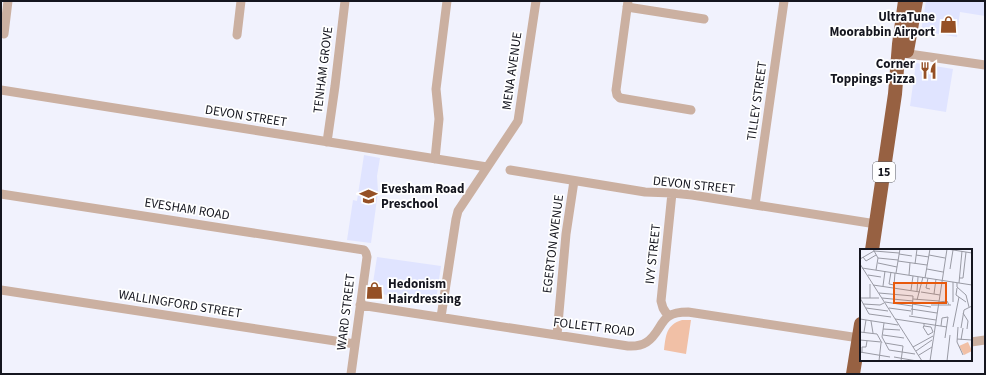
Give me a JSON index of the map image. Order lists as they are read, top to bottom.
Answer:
{
  "streets": {
    "highway": ["15"],
    "street": [
      "TENHAM GROVE",
      "MENA AVENUE",
      "TILLEY STREET",
      "DEVON STREET",
      "EVESHAM ROAD",
      "EGERTON AVENUE",
      "IVY STREET",
      "WALLINGFORD STREET",
      "WARD STREET",
      "FOLLETT ROAD"
    ]
  },
  "crossings": [
    ["TENHAM GROVE", "DEVON STREET"],
    ["MENA AVENUE", "DEVON STREET"],
    ["MENA AVENUE", "FOLLETT ROAD"],
    ["TILLEY STREET", "DEVON STREET"],
    ["DEVON STREET", "15"],
    ["DEVON STREET", "EGERTON AVENUE"],
    ["DEVON STREET", "IVY STREET"],
    ["EVESHAM ROAD", "WARD STREET"],
    ["EGERTON AVENUE", "FOLLETT ROAD"],
    ["IVY STREET", "FOLLETT ROAD"],
    ["WALLINGFORD STREET", "WARD STREET"],
    ["WARD STREET", "FOLLETT ROAD"]
  ],
  "places": {
    "shop": ["UltraTune Moorabbin Airport", "Hedonism Hairdressing"],
    "restaurant": ["Corner Toppings Pizza"],
    "school or university": ["Evesham Road Preschool"]
  }
}
